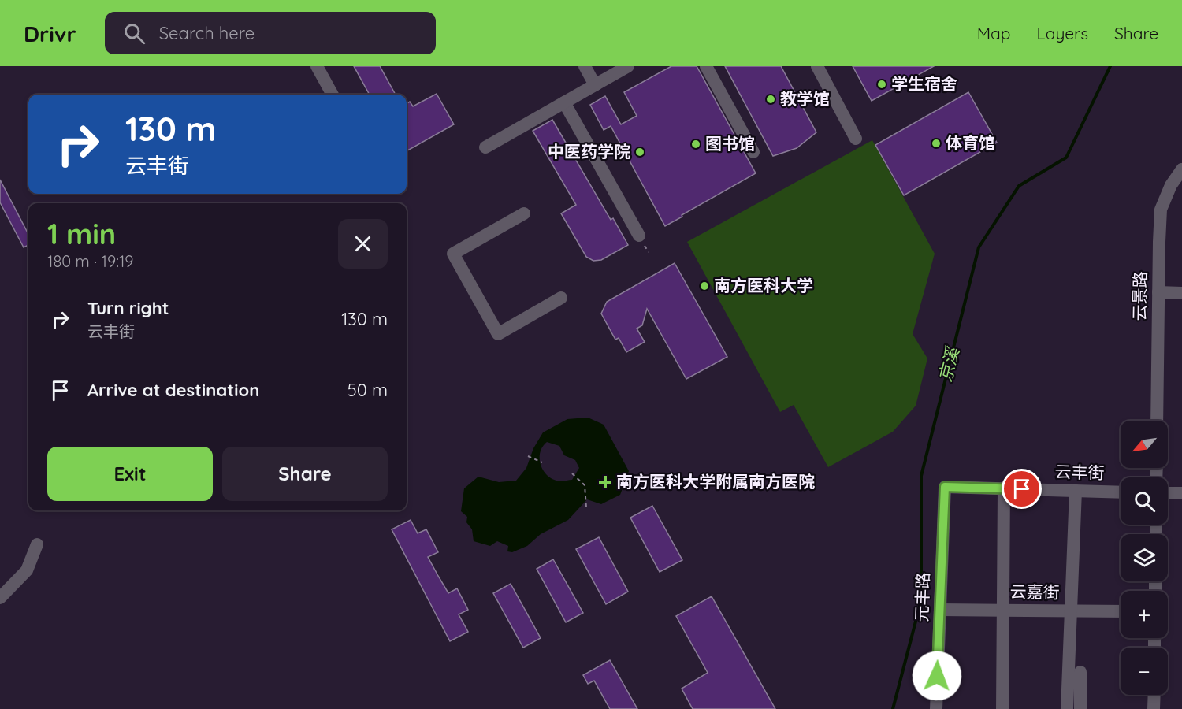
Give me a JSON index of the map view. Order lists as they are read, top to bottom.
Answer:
{
  "streets": {
    "street": [
      "云景路",
      "云丰街",
      "云嘉街",
      "元丰路"
    ]
  },
  "crossings": [
    ["云丰街", "元丰路"],
    ["云嘉街", "元丰路"]
  ],
  "water": ["京溪"],
  "places": {
    "other": [
      "学生宿舍",
      "教学馆",
      "体育馆",
      "图书馆",
      "中医药学院",
      "南方医科大学"
    ],
    "health": ["南方医科大学附属南方医院"]
  },
  "north": "bottom left",
  "page": {
    "header": "Drivr",
    "search": "Search here",
    "nav": ["Map", "Layers", "Share"],
    "turn": ["130 m", "云丰街"],
    "heading": ["1 min", "180 m · 19:19"],
    "list": [
      {
        "name": "Turn right",
        "note": "云丰街",
        "value": "130 m"
      },
      {
        "name": "Arrive at destination",
        "value": "50 m"
      }
    ],
    "map_buttons": ["+", "−"],
    "buttons": ["Exit", "Share"]
  }
}
